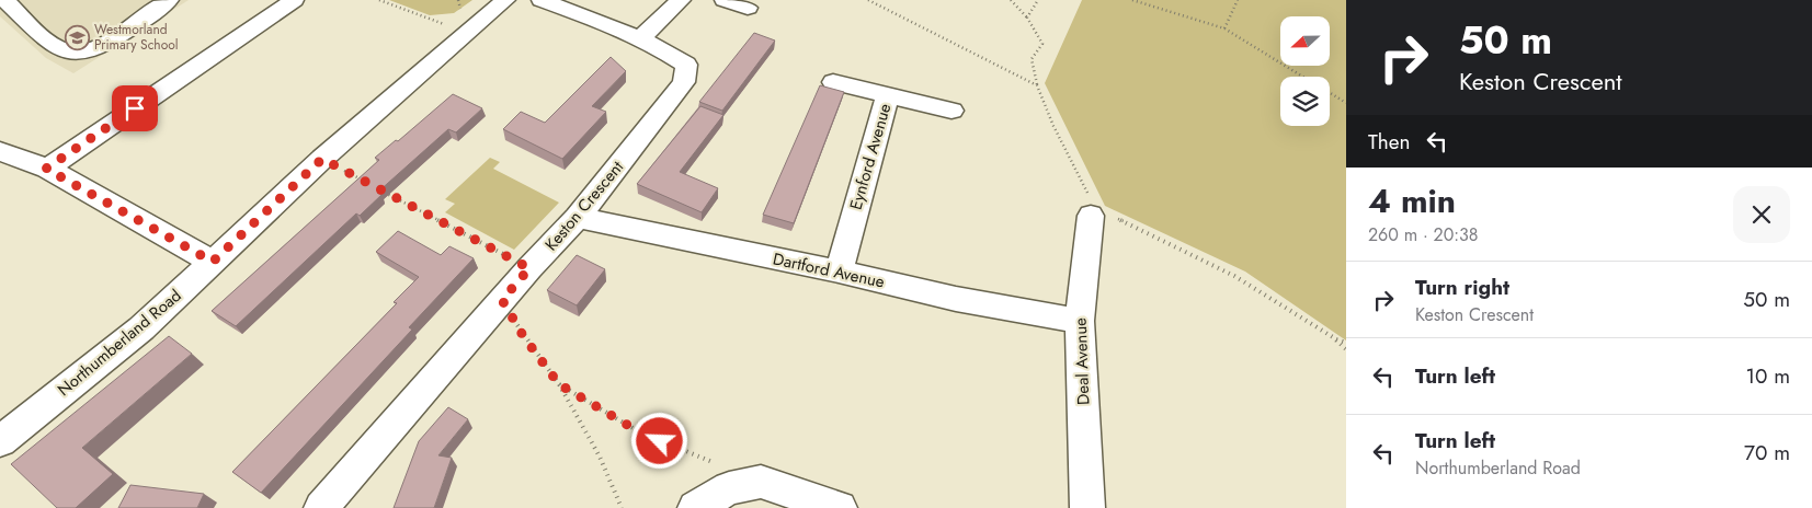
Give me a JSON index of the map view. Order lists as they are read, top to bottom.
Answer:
{
  "streets": {
    "street": [
      "Eynford Avenue",
      "Keston Crescent",
      "Dartford Avenue",
      "Northumberland Road",
      "Deal Avenue"
    ]
  },
  "crossings": [
    ["Eynford Avenue", "Dartford Avenue"],
    ["Keston Crescent", "Dartford Avenue"],
    ["Dartford Avenue", "Deal Avenue"]
  ],
  "places": {
    "school or university": ["Westmorland Primary School"]
  },
  "north": "left",
  "page": {
    "turn": ["50 m", "Keston Crescent"],
    "then": "Then",
    "heading": ["4 min", "260 m · 20:38"],
    "list": [
      {
        "name": "Turn right",
        "note": "Keston Crescent",
        "value": "50 m"
      },
      {
        "name": "Turn left",
        "value": "10 m"
      },
      {
        "name": "Turn left",
        "note": "Northumberland Road",
        "value": "70 m"
      }
    ]
  }
}
